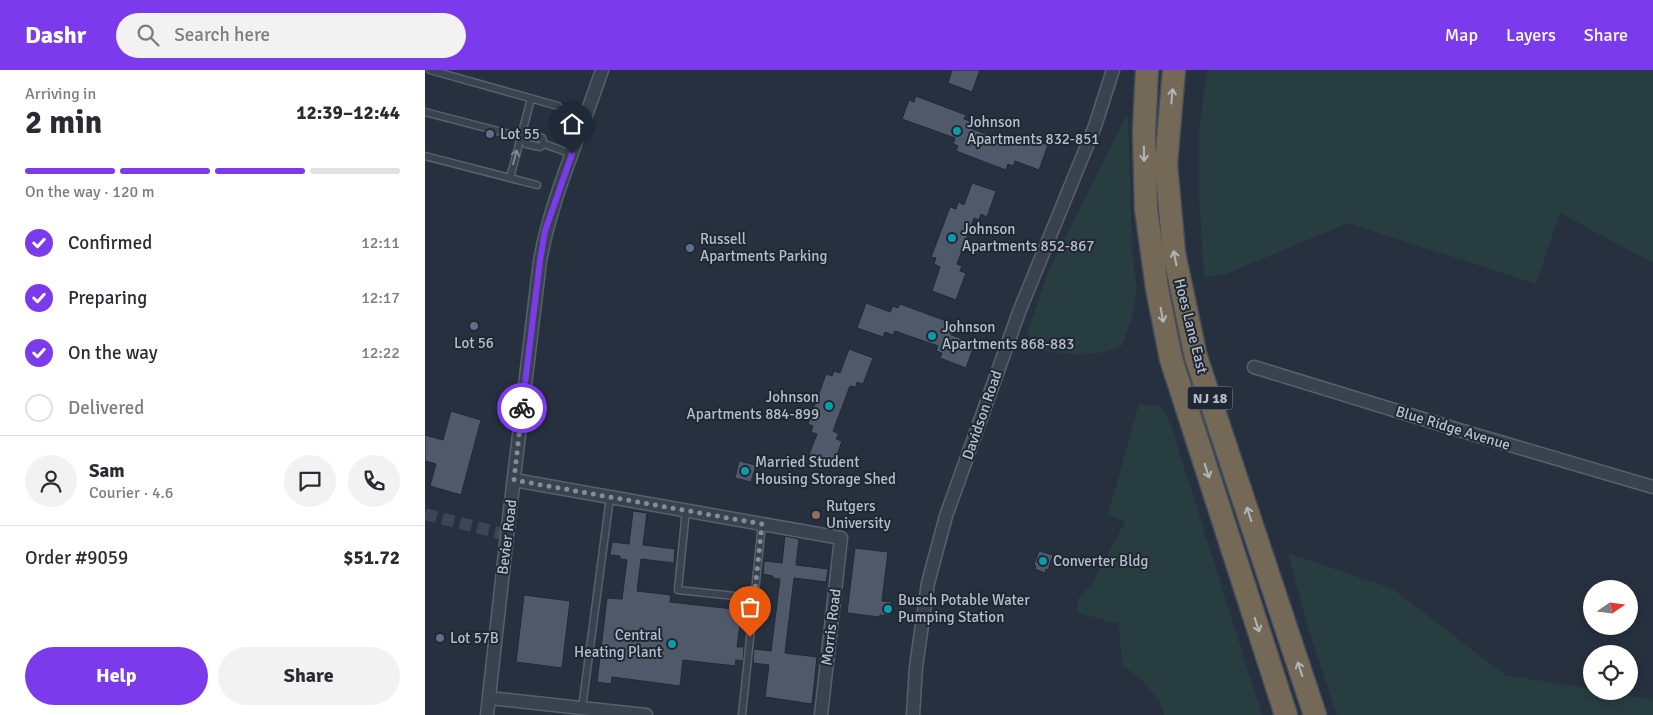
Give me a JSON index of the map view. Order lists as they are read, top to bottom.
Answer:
{
  "streets": {
    "highway": ["Hoes Lane East", "NJ 18"],
    "street": [
      "Davidson Road",
      "Blue Ridge Avenue",
      "Bevier Road",
      "Morris Road"
    ]
  },
  "places": [
    "Johnson Apartments 832-851",
    "Lot 55",
    "Johnson Apartments 852-867",
    "Russell Apartments Parking",
    "Lot 56",
    "Johnson Apartments 868-883",
    "Johnson Apartments 884-899",
    "Married Student Housing Storage Shed",
    "Rutgers University",
    "Converter Bldg",
    "Busch Potable Water Pumping Station",
    "Lot 57B",
    "Central Heating Plant"
  ],
  "north": "right",
  "page": {
    "header": "Dashr",
    "search": "Search here",
    "nav": ["Map", "Layers", "Share"],
    "heading": ["2 min", "Arriving in", "12:39–12:44"],
    "panel": [
      "Sam",
      "Courier · 4.6",
      "Order #9059",
      "$51.72"
    ],
    "bar": "On the way · 120 m",
    "list": [
      ["Confirmed", "12:11"],
      ["Preparing", "12:17"],
      ["On the way", "12:22"],
      "Delivered"
    ],
    "buttons": ["Help", "Share"]
  }
}
